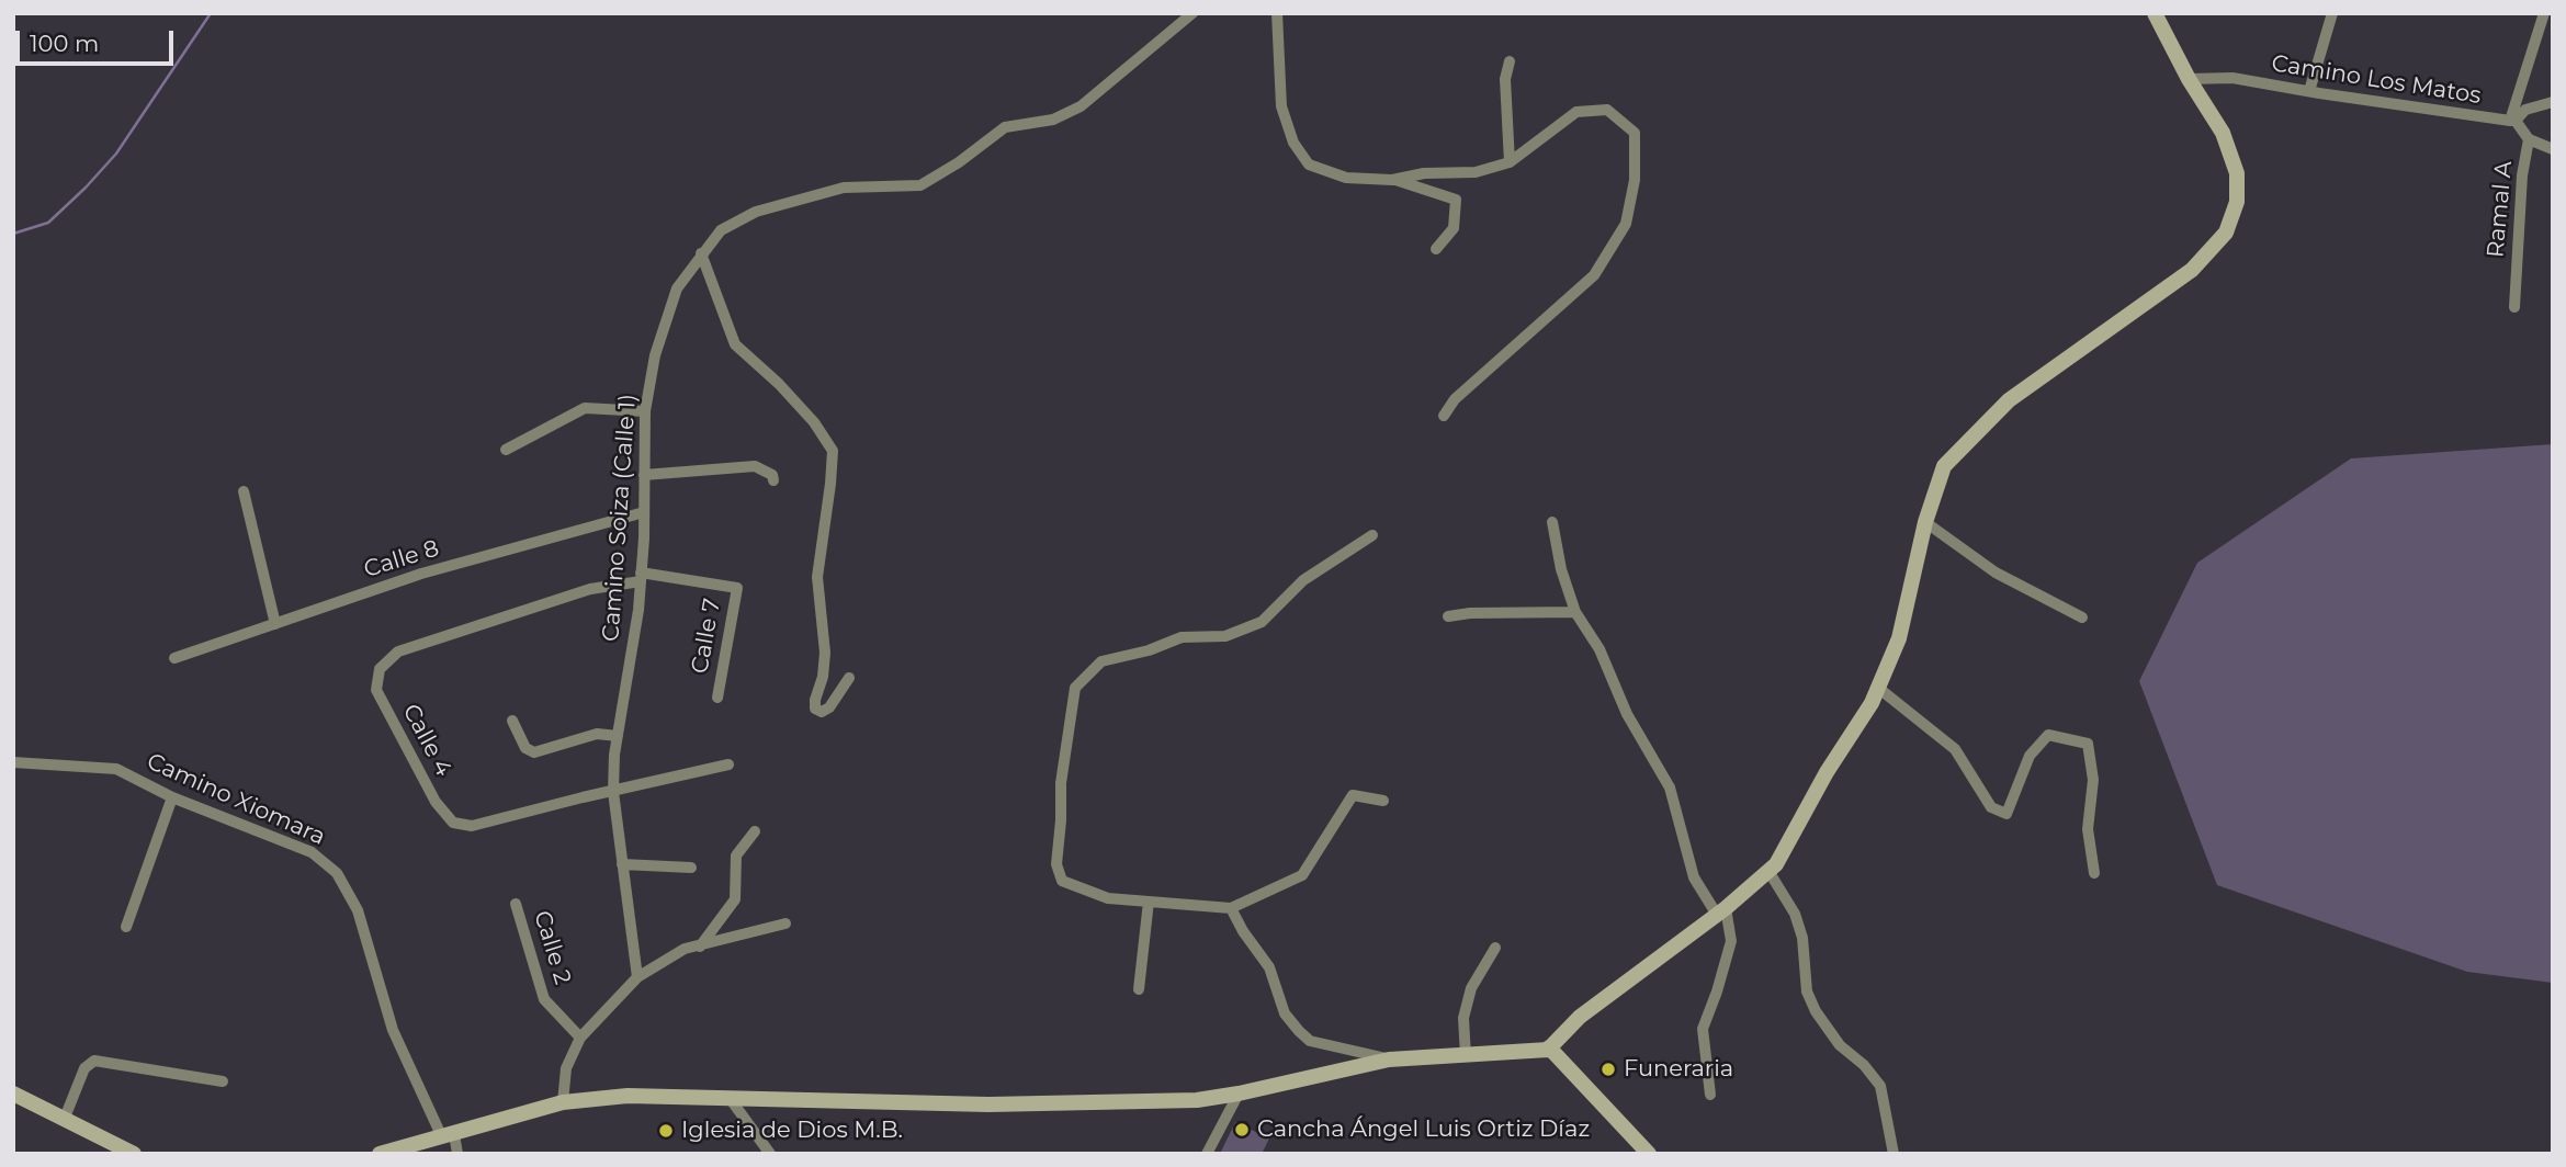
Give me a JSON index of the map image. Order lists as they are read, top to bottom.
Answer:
{
  "streets": {
    "street": [
      "Camino Los Matos",
      "Ramal A",
      "Camino Soiza (Calle 1)",
      "Calle 8",
      "Calle 7",
      "Calle 4",
      "Camino Xiomara",
      "Calle 2"
    ]
  },
  "crossings": [
    ["Camino Los Matos", "Ramal A"],
    ["Camino Soiza (Calle 1)", "Calle 8"],
    ["Camino Soiza (Calle 1)", "Calle 7"],
    ["Camino Soiza (Calle 1)", "Calle 4"],
    ["Calle 7", "Calle 4"]
  ],
  "places": ["Funeraria", "Cancha Ángel Luis Ortiz Díaz", "Iglesia de Dios M.B."],
  "scale_bar": "100 m"
}
